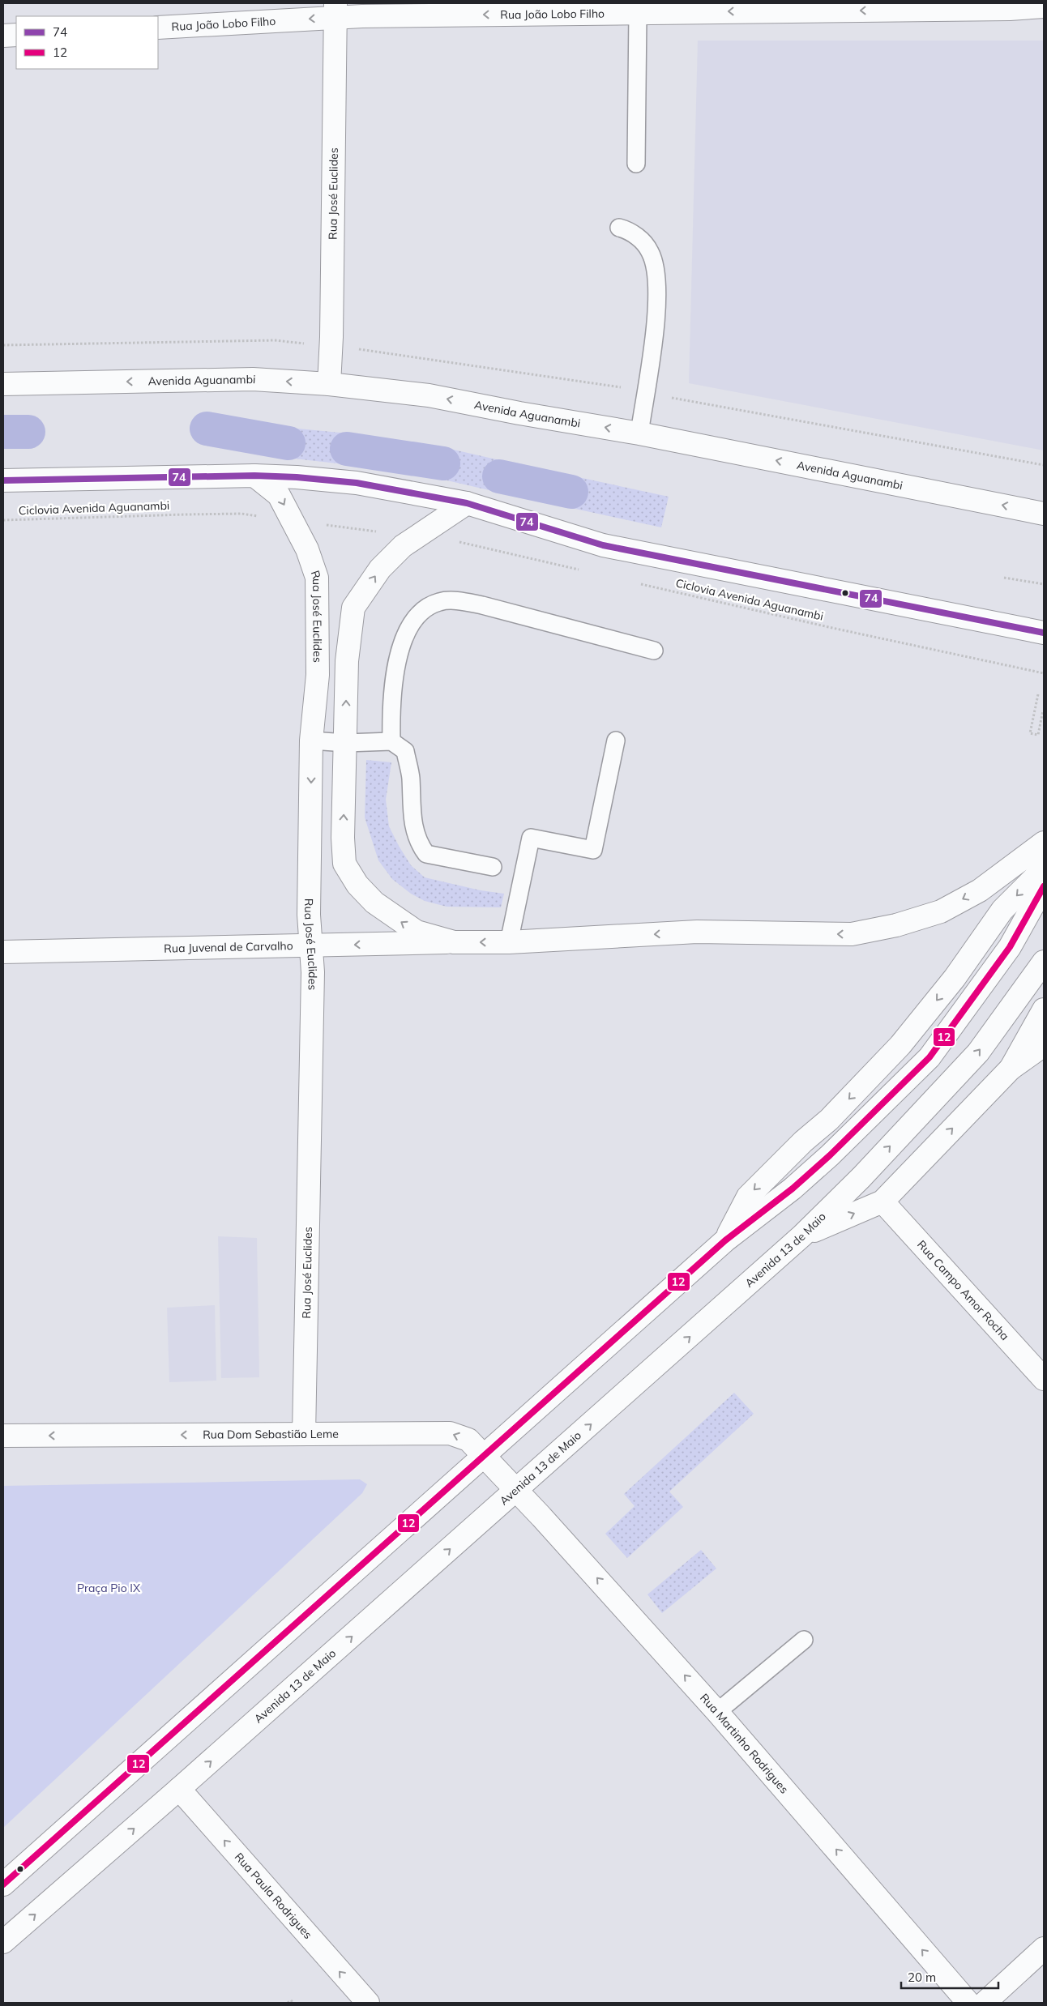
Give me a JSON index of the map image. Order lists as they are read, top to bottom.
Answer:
{
  "streets": {
    "main road": [
      "Rua João Lobo Filho",
      "Rua José Euclides",
      "Avenida Aguanambi",
      "Rua Juvenal de Carvalho",
      "Avenida 13 de Maio",
      "Rua Campo Amor Rocha",
      "Rua Dom Sebastião Leme",
      "Rua Martinho Rodrigues",
      "Rua Paula Rodrigues"
    ],
    "path": ["Ciclovia Avenida Aguanambi"]
  },
  "crossings": [
    ["Rua João Lobo Filho", "Rua José Euclides"],
    ["Rua José Euclides", "Avenida Aguanambi"],
    ["Rua José Euclides", "Rua Juvenal de Carvalho"],
    ["Rua José Euclides", "Rua Dom Sebastião Leme"],
    ["Avenida 13 de Maio", "Rua Dom Sebastião Leme"],
    ["Avenida 13 de Maio", "Rua Martinho Rodrigues"],
    ["Avenida 13 de Maio", "Rua Paula Rodrigues"],
    ["Rua Dom Sebastião Leme", "Rua Martinho Rodrigues"]
  ],
  "one_way": [
    "Rua João Lobo Filho",
    "Rua José Euclides",
    "Rua Dom Sebastião Leme",
    "Rua Martinho Rodrigues",
    "Rua Paula Rodrigues"
  ],
  "parks": ["Praça Pio IX"],
  "lines": ["transit line 74", "transit line 12"],
  "legend": ["74", "12"],
  "scale_bar": "20 m"
}
